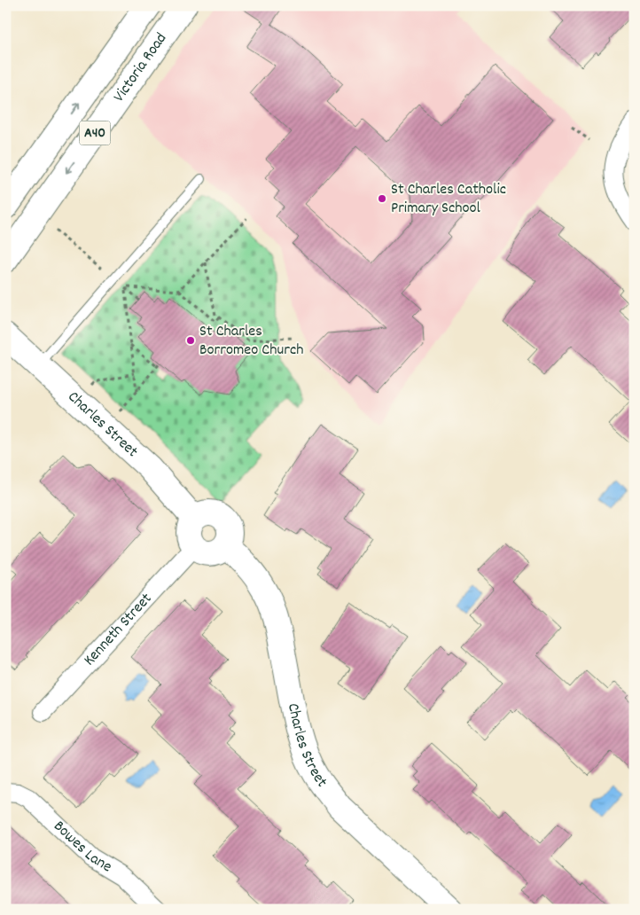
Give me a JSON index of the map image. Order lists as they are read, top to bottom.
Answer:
{
  "streets": {
    "main road": ["Victoria Road", "A40", "Charles Street"],
    "street": ["Kenneth Street", "Bowes Lane"]
  },
  "crossings": [
    ["Charles Street", "Kenneth Street"]
  ],
  "places": ["St Charles Catholic Primary School", "St Charles Borromeo Church"]
}
